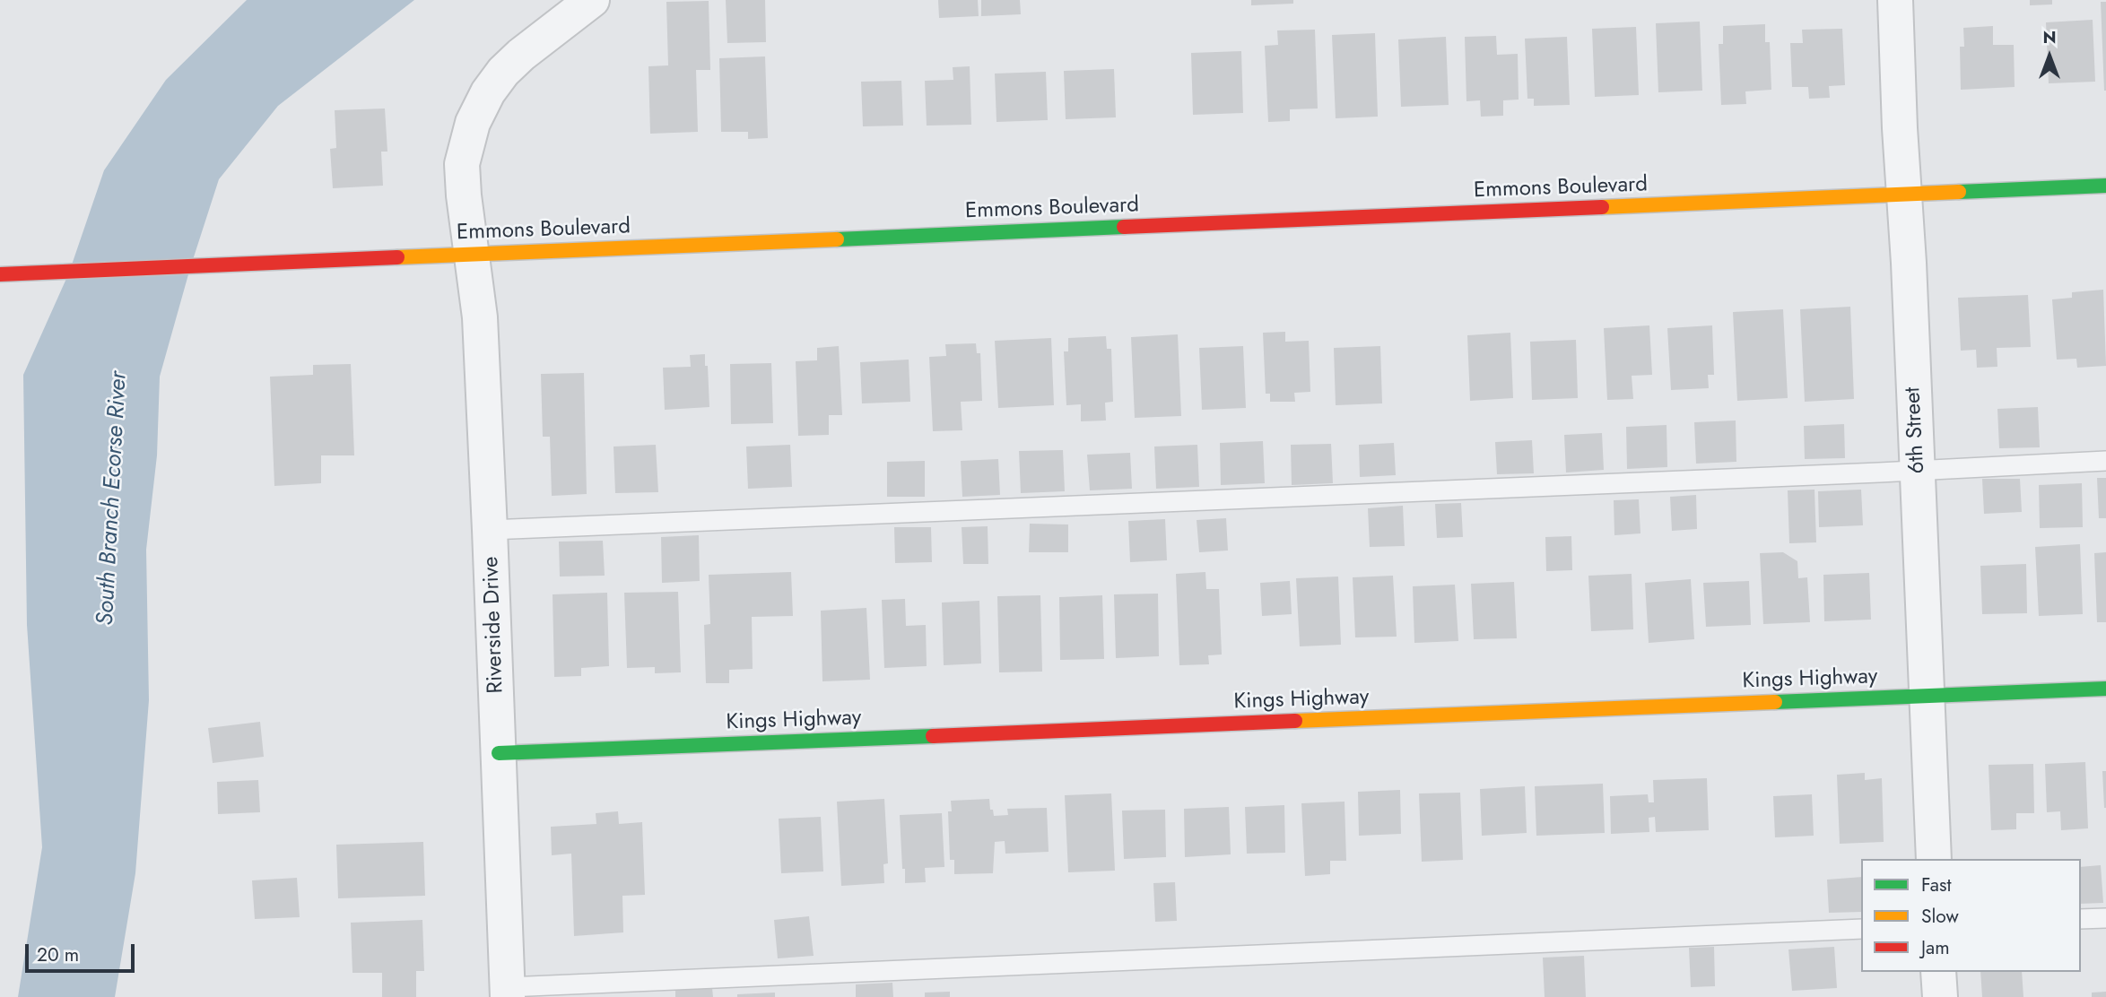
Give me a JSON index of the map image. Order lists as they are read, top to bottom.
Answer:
{
  "streets": {
    "street": [
      "Emmons Boulevard",
      "6th Street",
      "Riverside Drive",
      "Kings Highway"
    ]
  },
  "crossings": [
    ["Emmons Boulevard", "6th Street"],
    ["Emmons Boulevard", "Riverside Drive"],
    ["6th Street", "Kings Highway"],
    ["Riverside Drive", "Kings Highway"]
  ],
  "water": ["South Branch Ecorse River"],
  "legend": ["Fast", "Slow", "Jam"],
  "scale_bar": "20 m",
  "north": "top"
}
